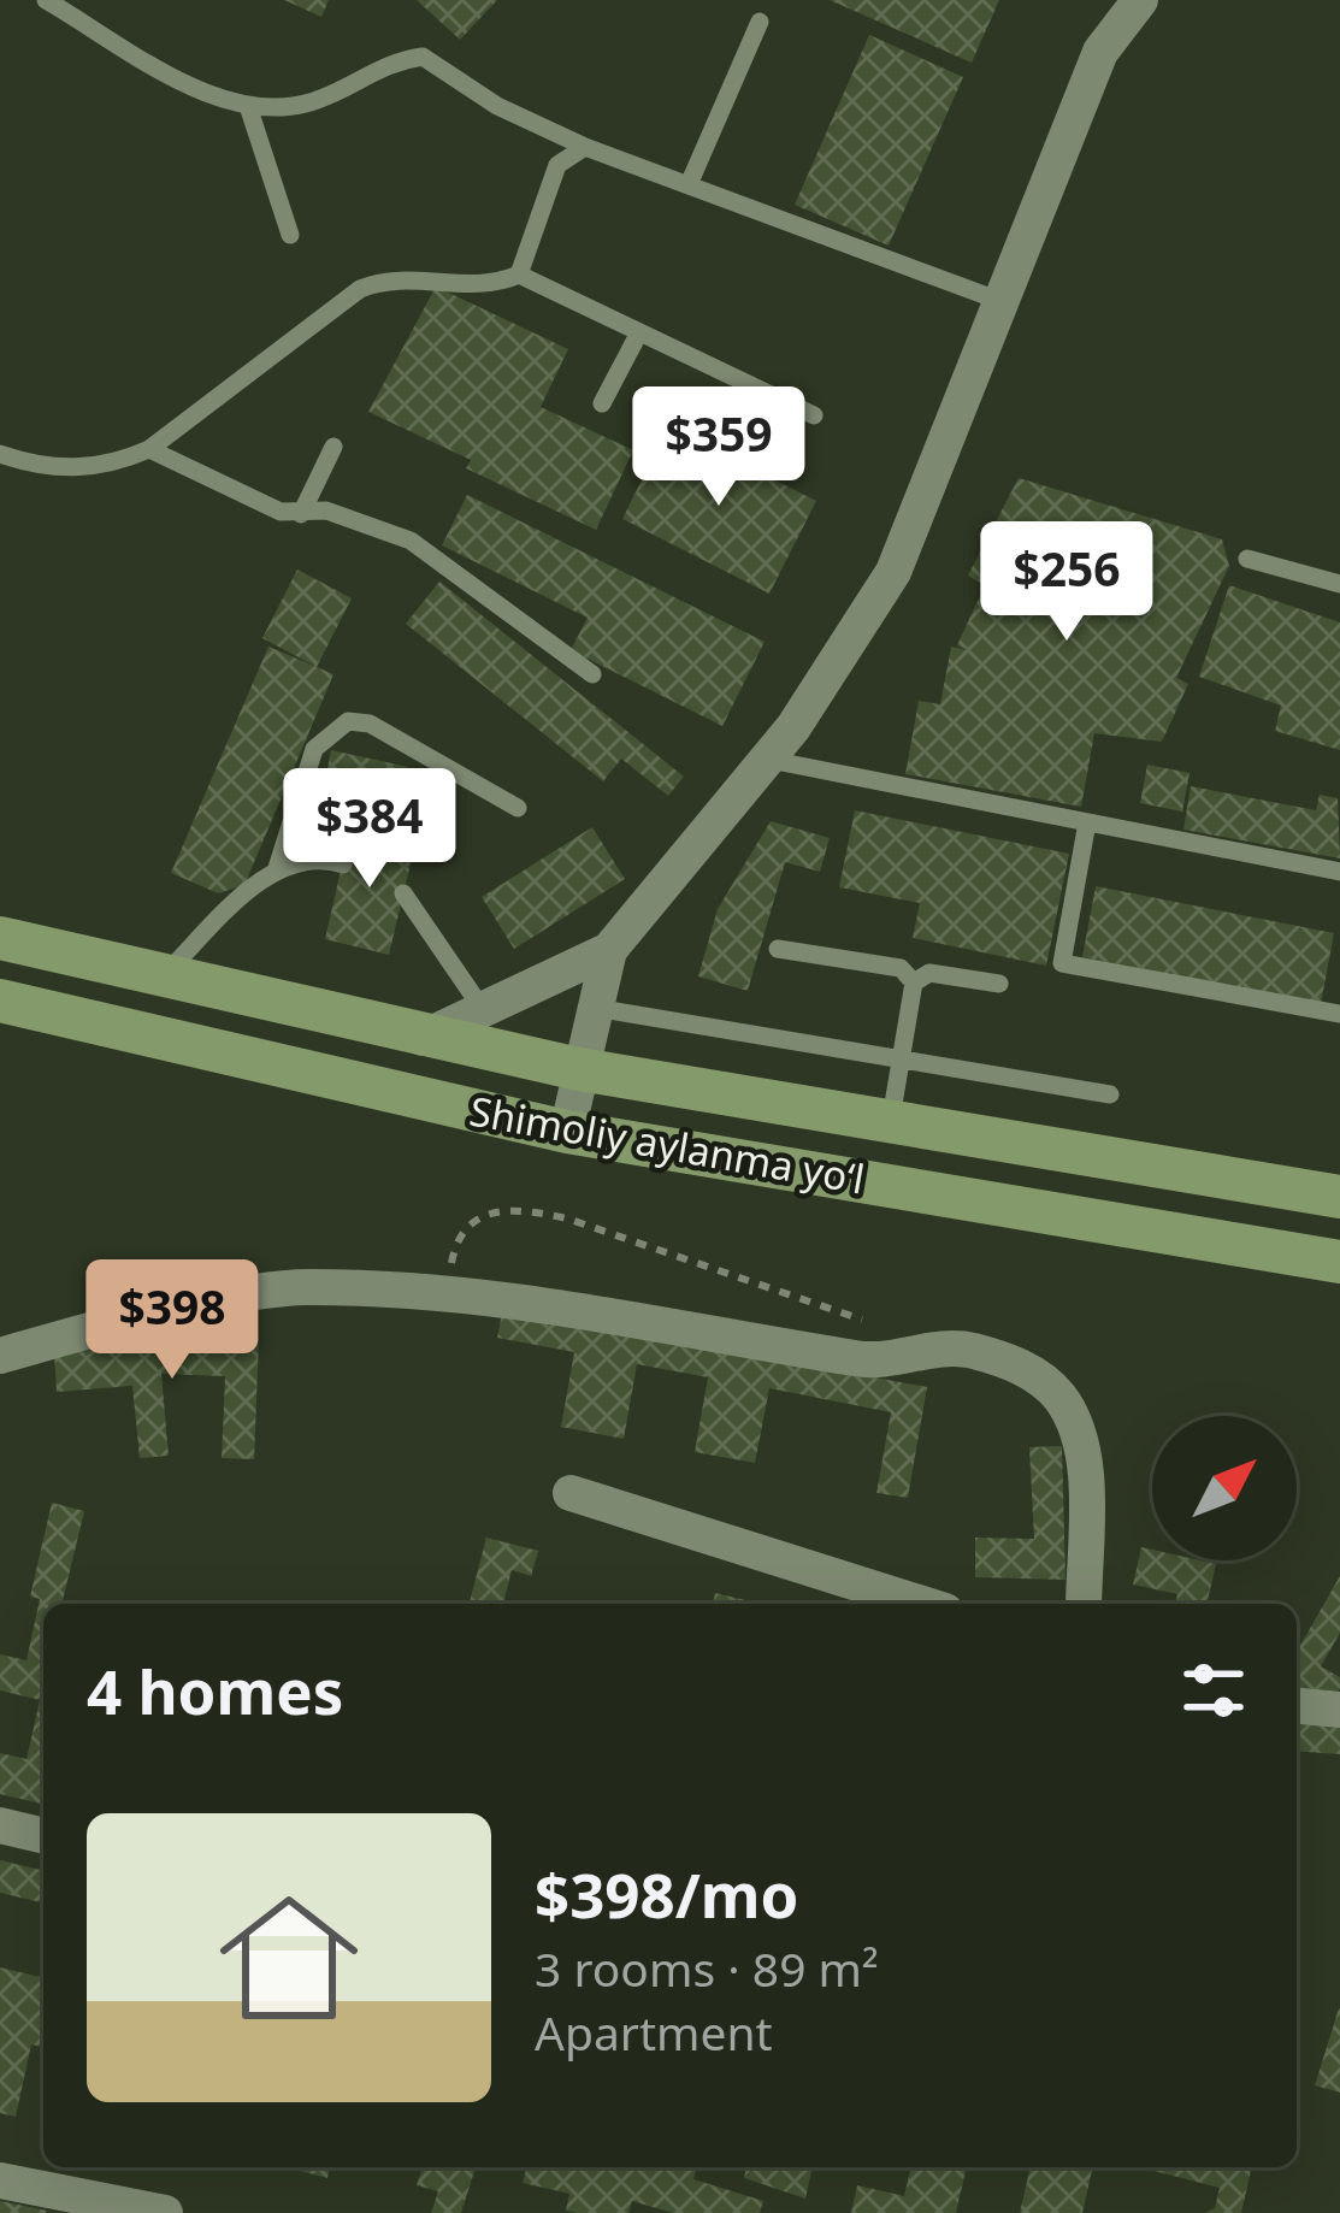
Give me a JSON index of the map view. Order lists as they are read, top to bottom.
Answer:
{
  "streets": {
    "main road": ["Shimoliy aylanma yoʻl"]
  },
  "north": "top right",
  "page": {
    "price": [
      "$359",
      "$256",
      "$384",
      "$398"
    ],
    "heading": "4 homes",
    "list": [
      {
        "name": "$398/mo",
        "note": "3 rooms · 89 m² · Apartment"
      }
    ]
  }
}
